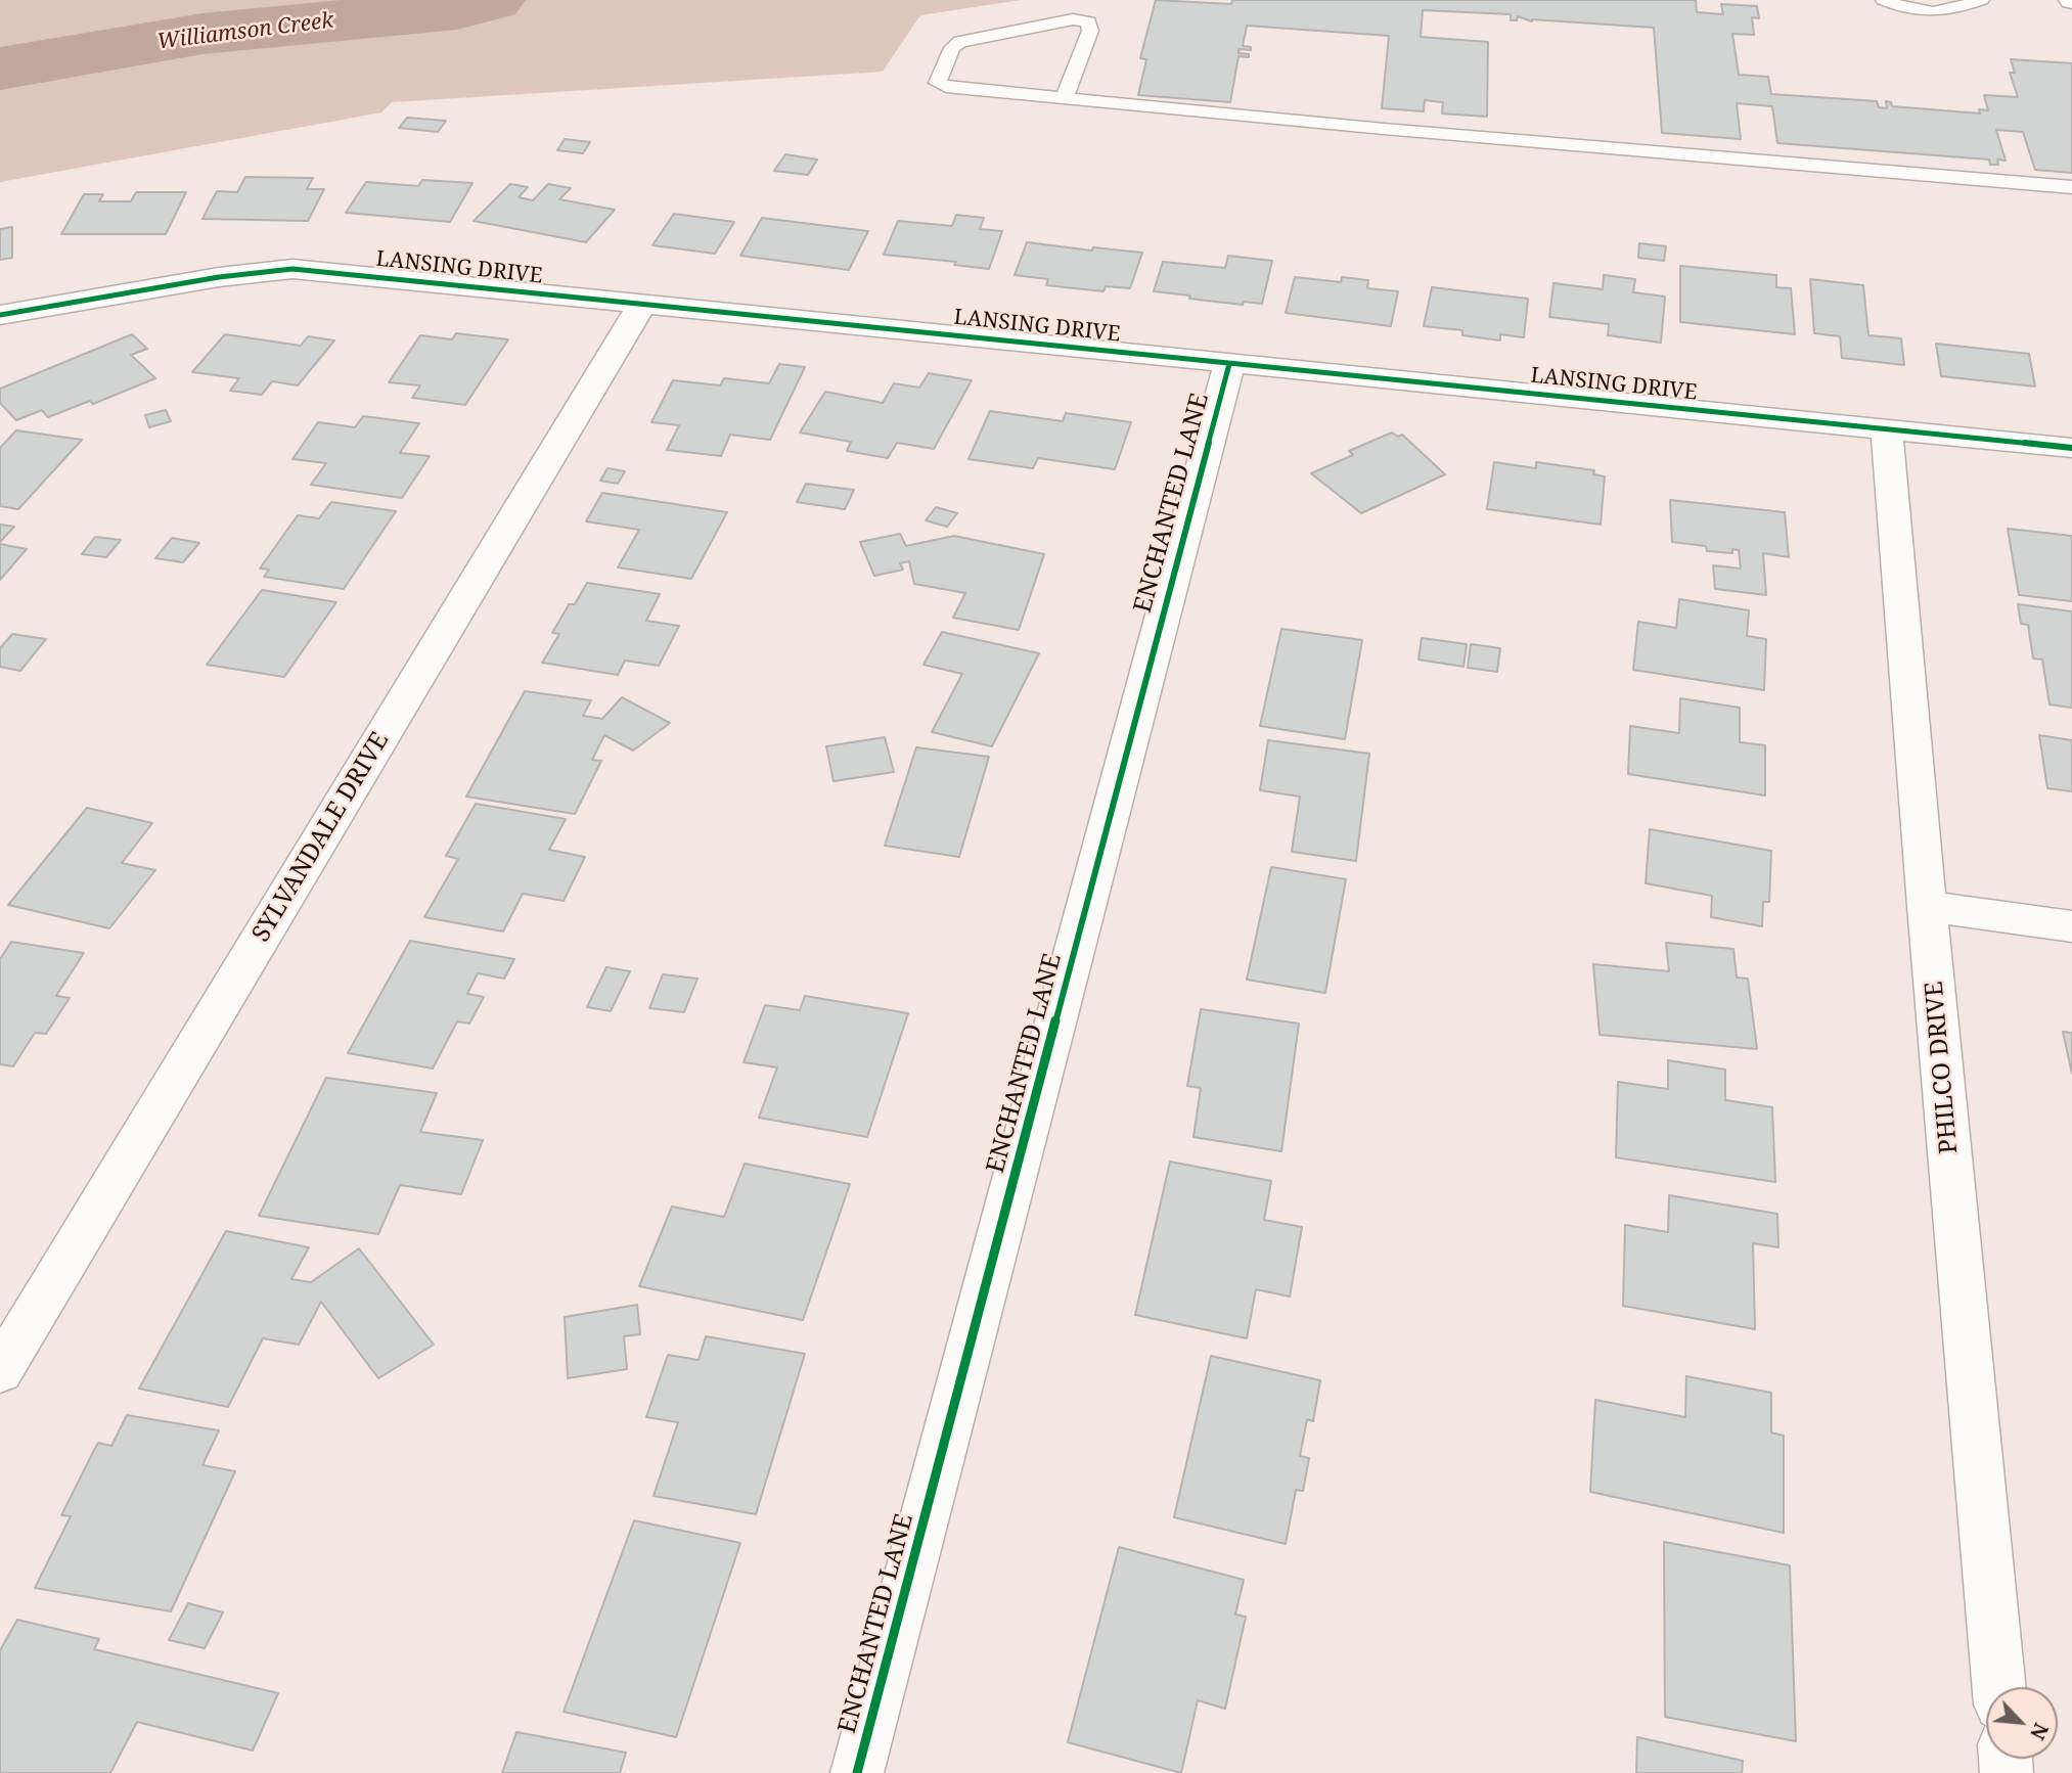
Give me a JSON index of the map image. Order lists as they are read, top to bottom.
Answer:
{
  "streets": {
    "street": [
      "LANSING DRIVE",
      "ENCHANTED LANE",
      "SYLVANDALE DRIVE",
      "PHILCO DRIVE"
    ]
  },
  "crossings": [
    ["LANSING DRIVE", "ENCHANTED LANE"],
    ["LANSING DRIVE", "SYLVANDALE DRIVE"],
    ["LANSING DRIVE", "PHILCO DRIVE"]
  ],
  "water": ["Williamson Creek"],
  "north": "bottom right"
}
